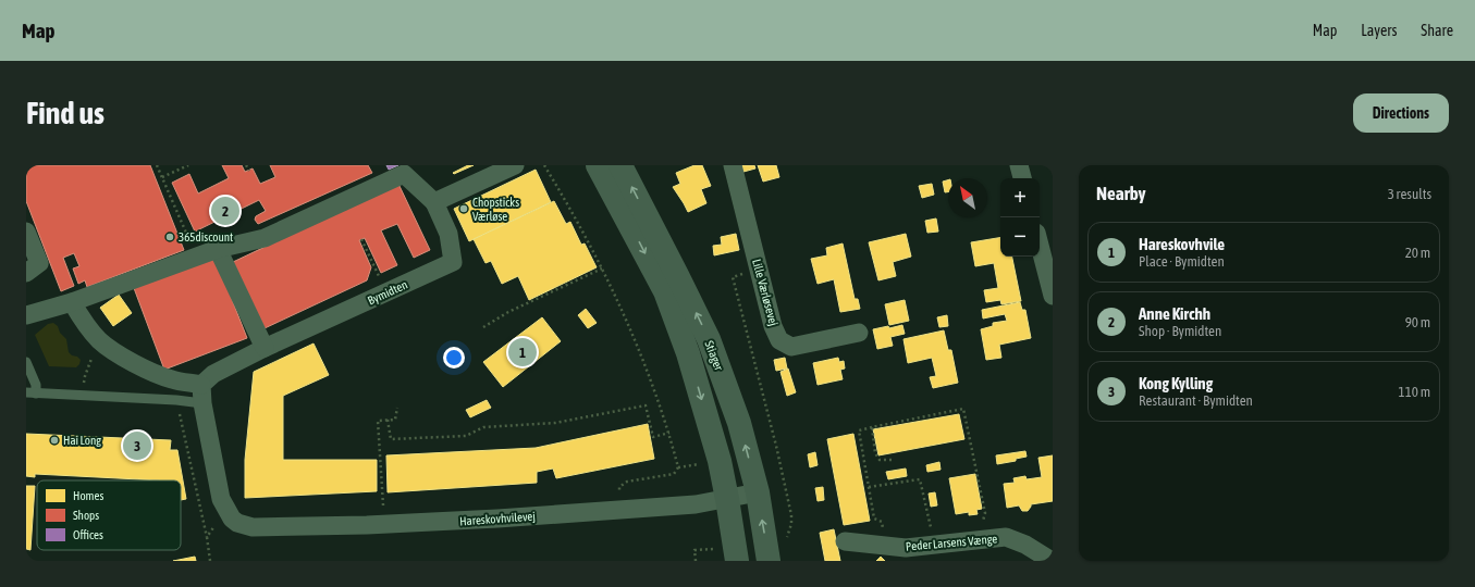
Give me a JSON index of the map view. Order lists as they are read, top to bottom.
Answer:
{
  "streets": {
    "street": [
      "Bymidten",
      "Lille Værløsevej",
      "Stiager",
      "Hareskovhvilevej",
      "Peder Larsens Vænge"
    ]
  },
  "crossings": [
    ["Stiager", "Hareskovhvilevej"]
  ],
  "places": ["Chopsticks Værløse", "365discount", "Hai Long"],
  "legend": ["Homes", "Shops", "Offices"],
  "north": "top left",
  "page": {
    "header": "Map",
    "nav": ["Map", "Layers", "Share"],
    "buttons": "Directions",
    "title": "Find us",
    "heading": ["Nearby", "3 results"],
    "map_buttons": ["+", "−"],
    "pins": ["2", "1", "3"],
    "list": [
      {
        "mark": "1",
        "name": "Hareskovhvile",
        "note": "Place · Bymidten",
        "value": "20 m"
      },
      {
        "mark": "2",
        "name": "Anne Kirchh",
        "note": "Shop · Bymidten",
        "value": "90 m"
      },
      {
        "mark": "3",
        "name": "Kong Kylling",
        "note": "Restaurant · Bymidten",
        "value": "110 m"
      }
    ]
  }
}
